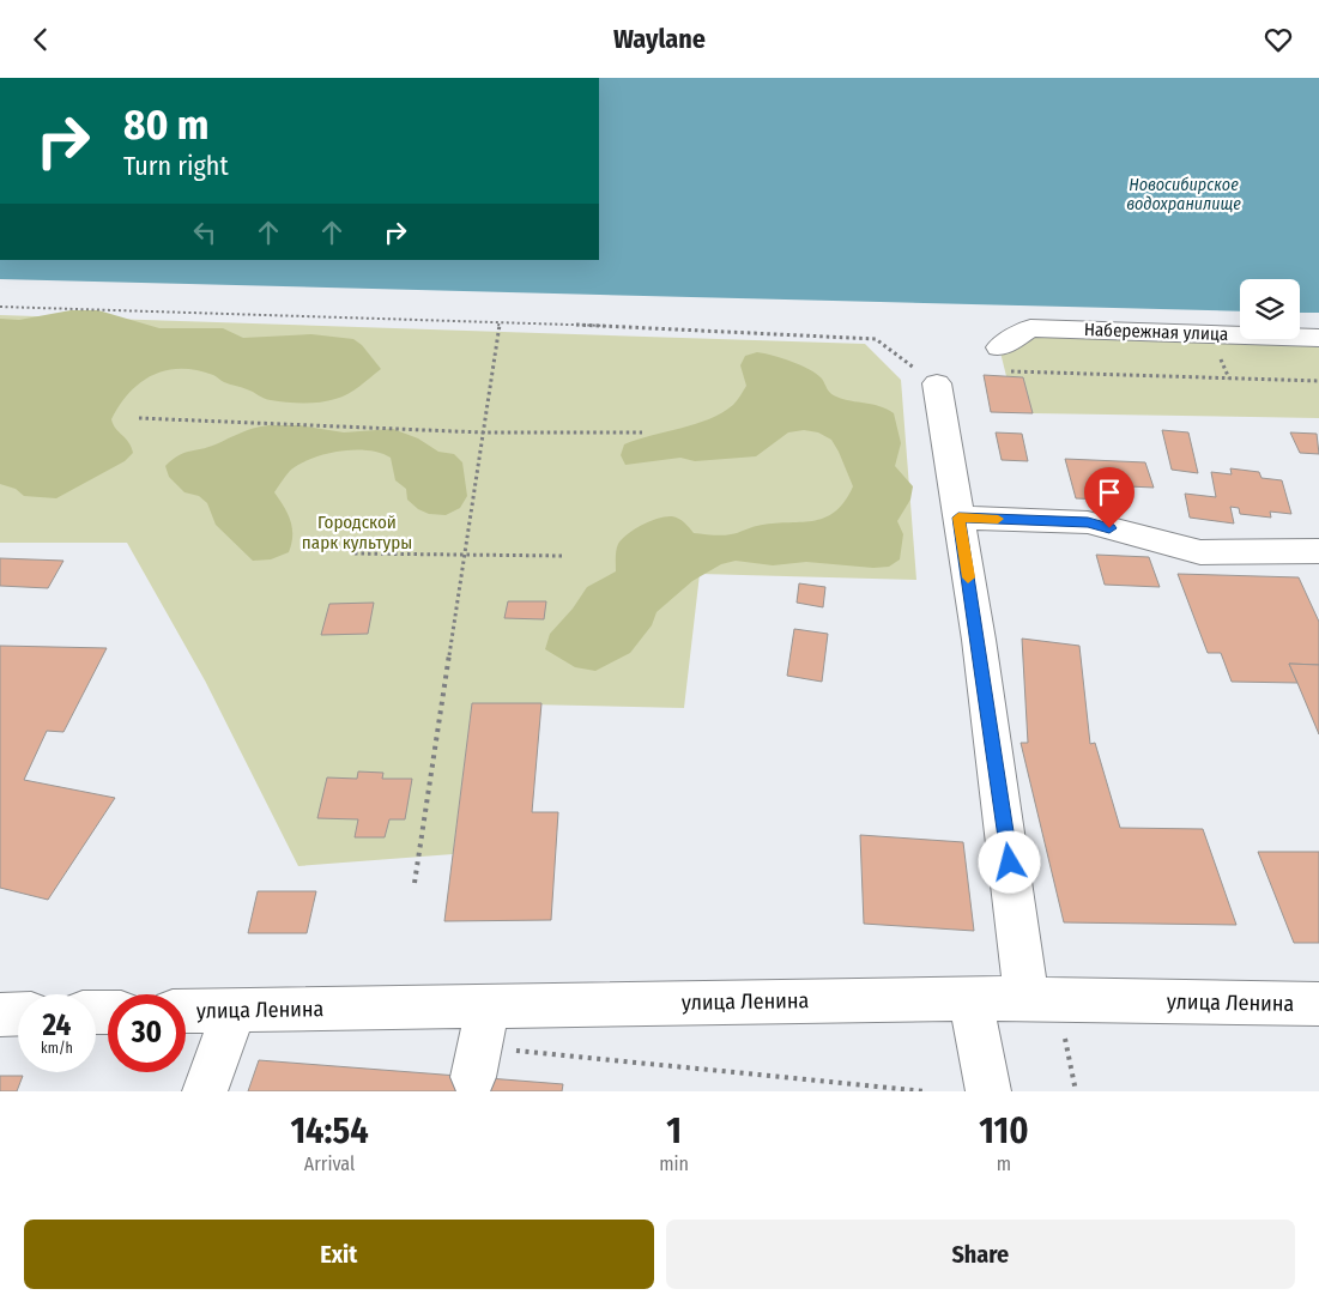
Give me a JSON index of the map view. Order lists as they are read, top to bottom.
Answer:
{
  "streets": {
    "street": ["Набережная улица", "улица Ленина"]
  },
  "water": ["Новосибирское водохранилище"],
  "parks": ["Городской парк культуры"],
  "page": {
    "header": "Waylane",
    "turn": ["80 m", "Turn right"],
    "speed": "24 km/h",
    "limit": "30",
    "eta": [
      "14:54",
      "Arrival",
      "1",
      "min",
      "110",
      "m"
    ],
    "buttons": ["Exit", "Share"]
  }
}
